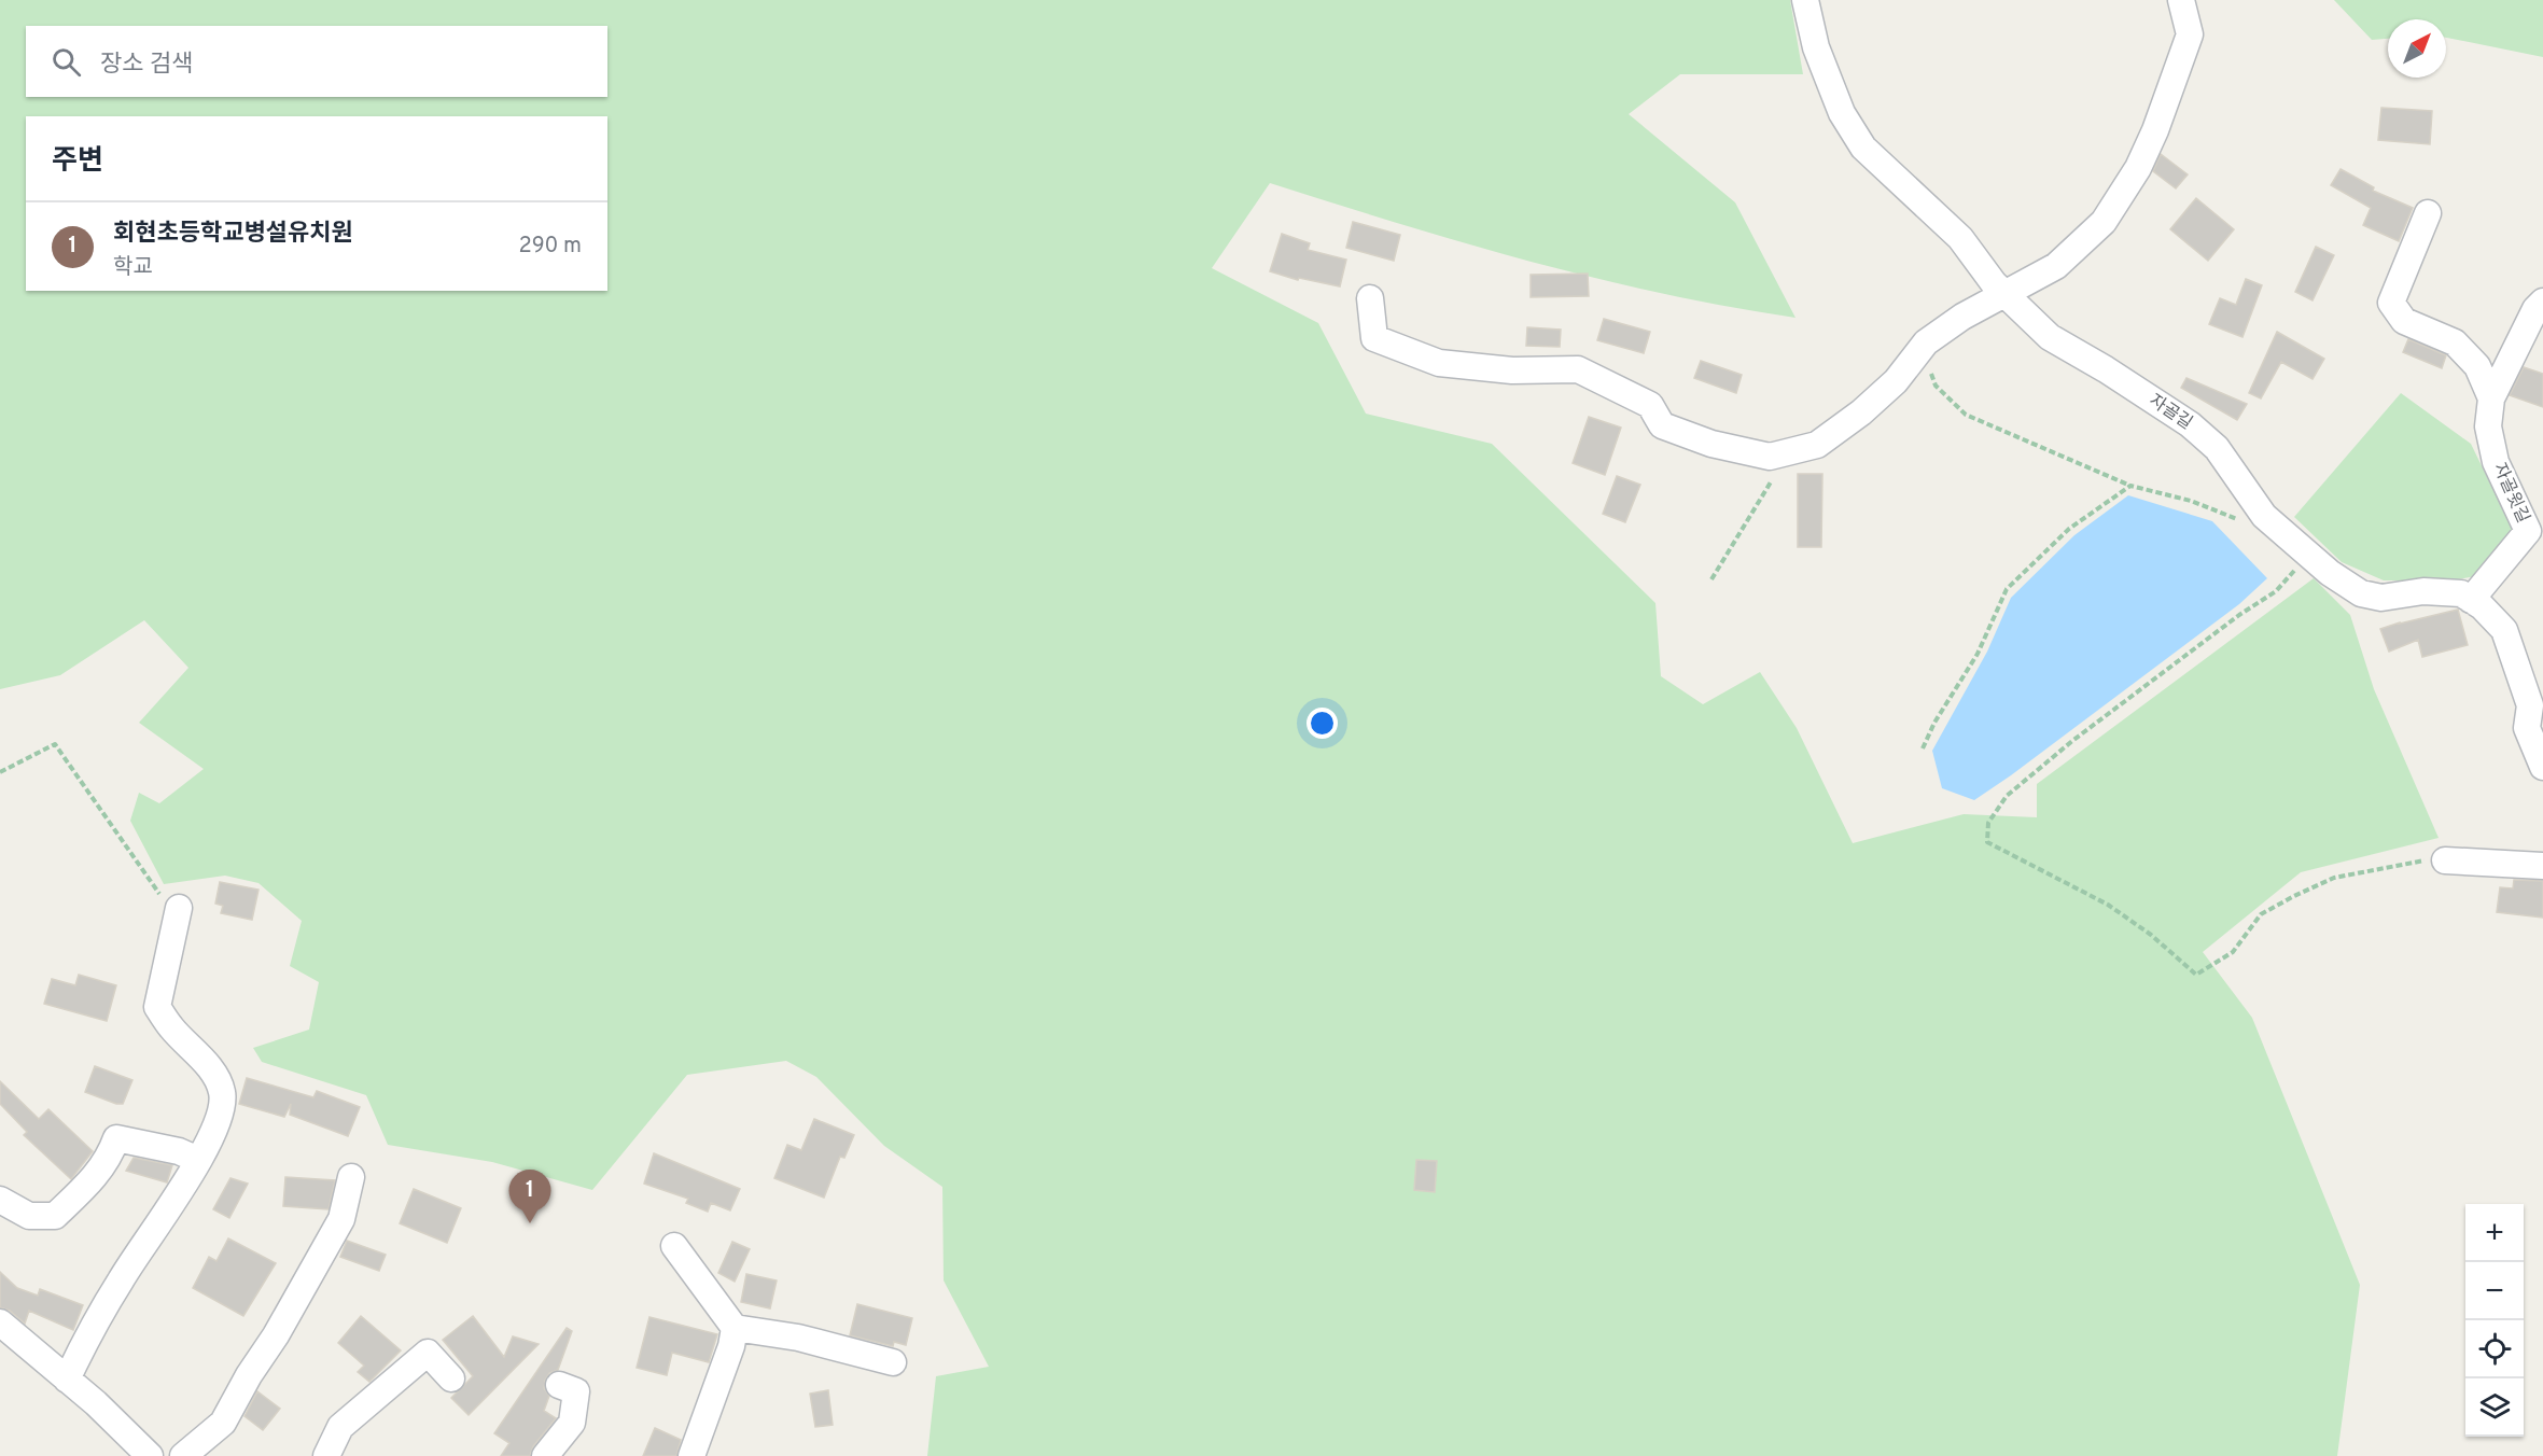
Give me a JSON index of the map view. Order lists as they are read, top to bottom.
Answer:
{
  "streets": {
    "street": ["자골길", "자골윗길"]
  },
  "crossings": [
    ["자골길", "자골윗길"]
  ],
  "north": "top right",
  "page": {
    "search": "장소 검색",
    "heading": "주변",
    "list": [
      {
        "mark": "1",
        "name": "회현초등학교병설유치원",
        "note": "학교",
        "value": "290 m"
      }
    ],
    "pins": "1",
    "map_buttons": ["+", "−"]
  }
}
